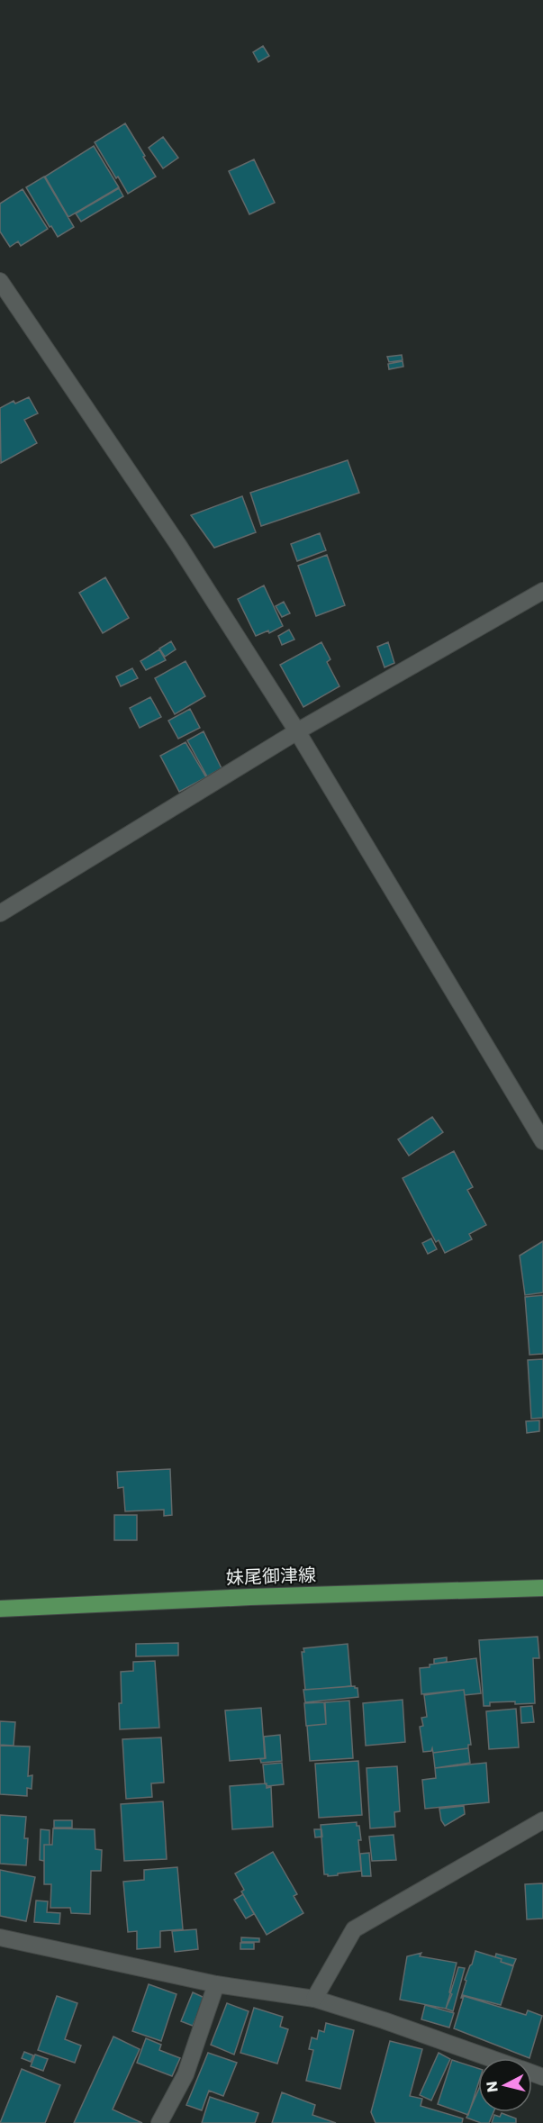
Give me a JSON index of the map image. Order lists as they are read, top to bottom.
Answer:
{
  "streets": {
    "main road": ["妹尾御津線"]
  },
  "north": "left"
}
